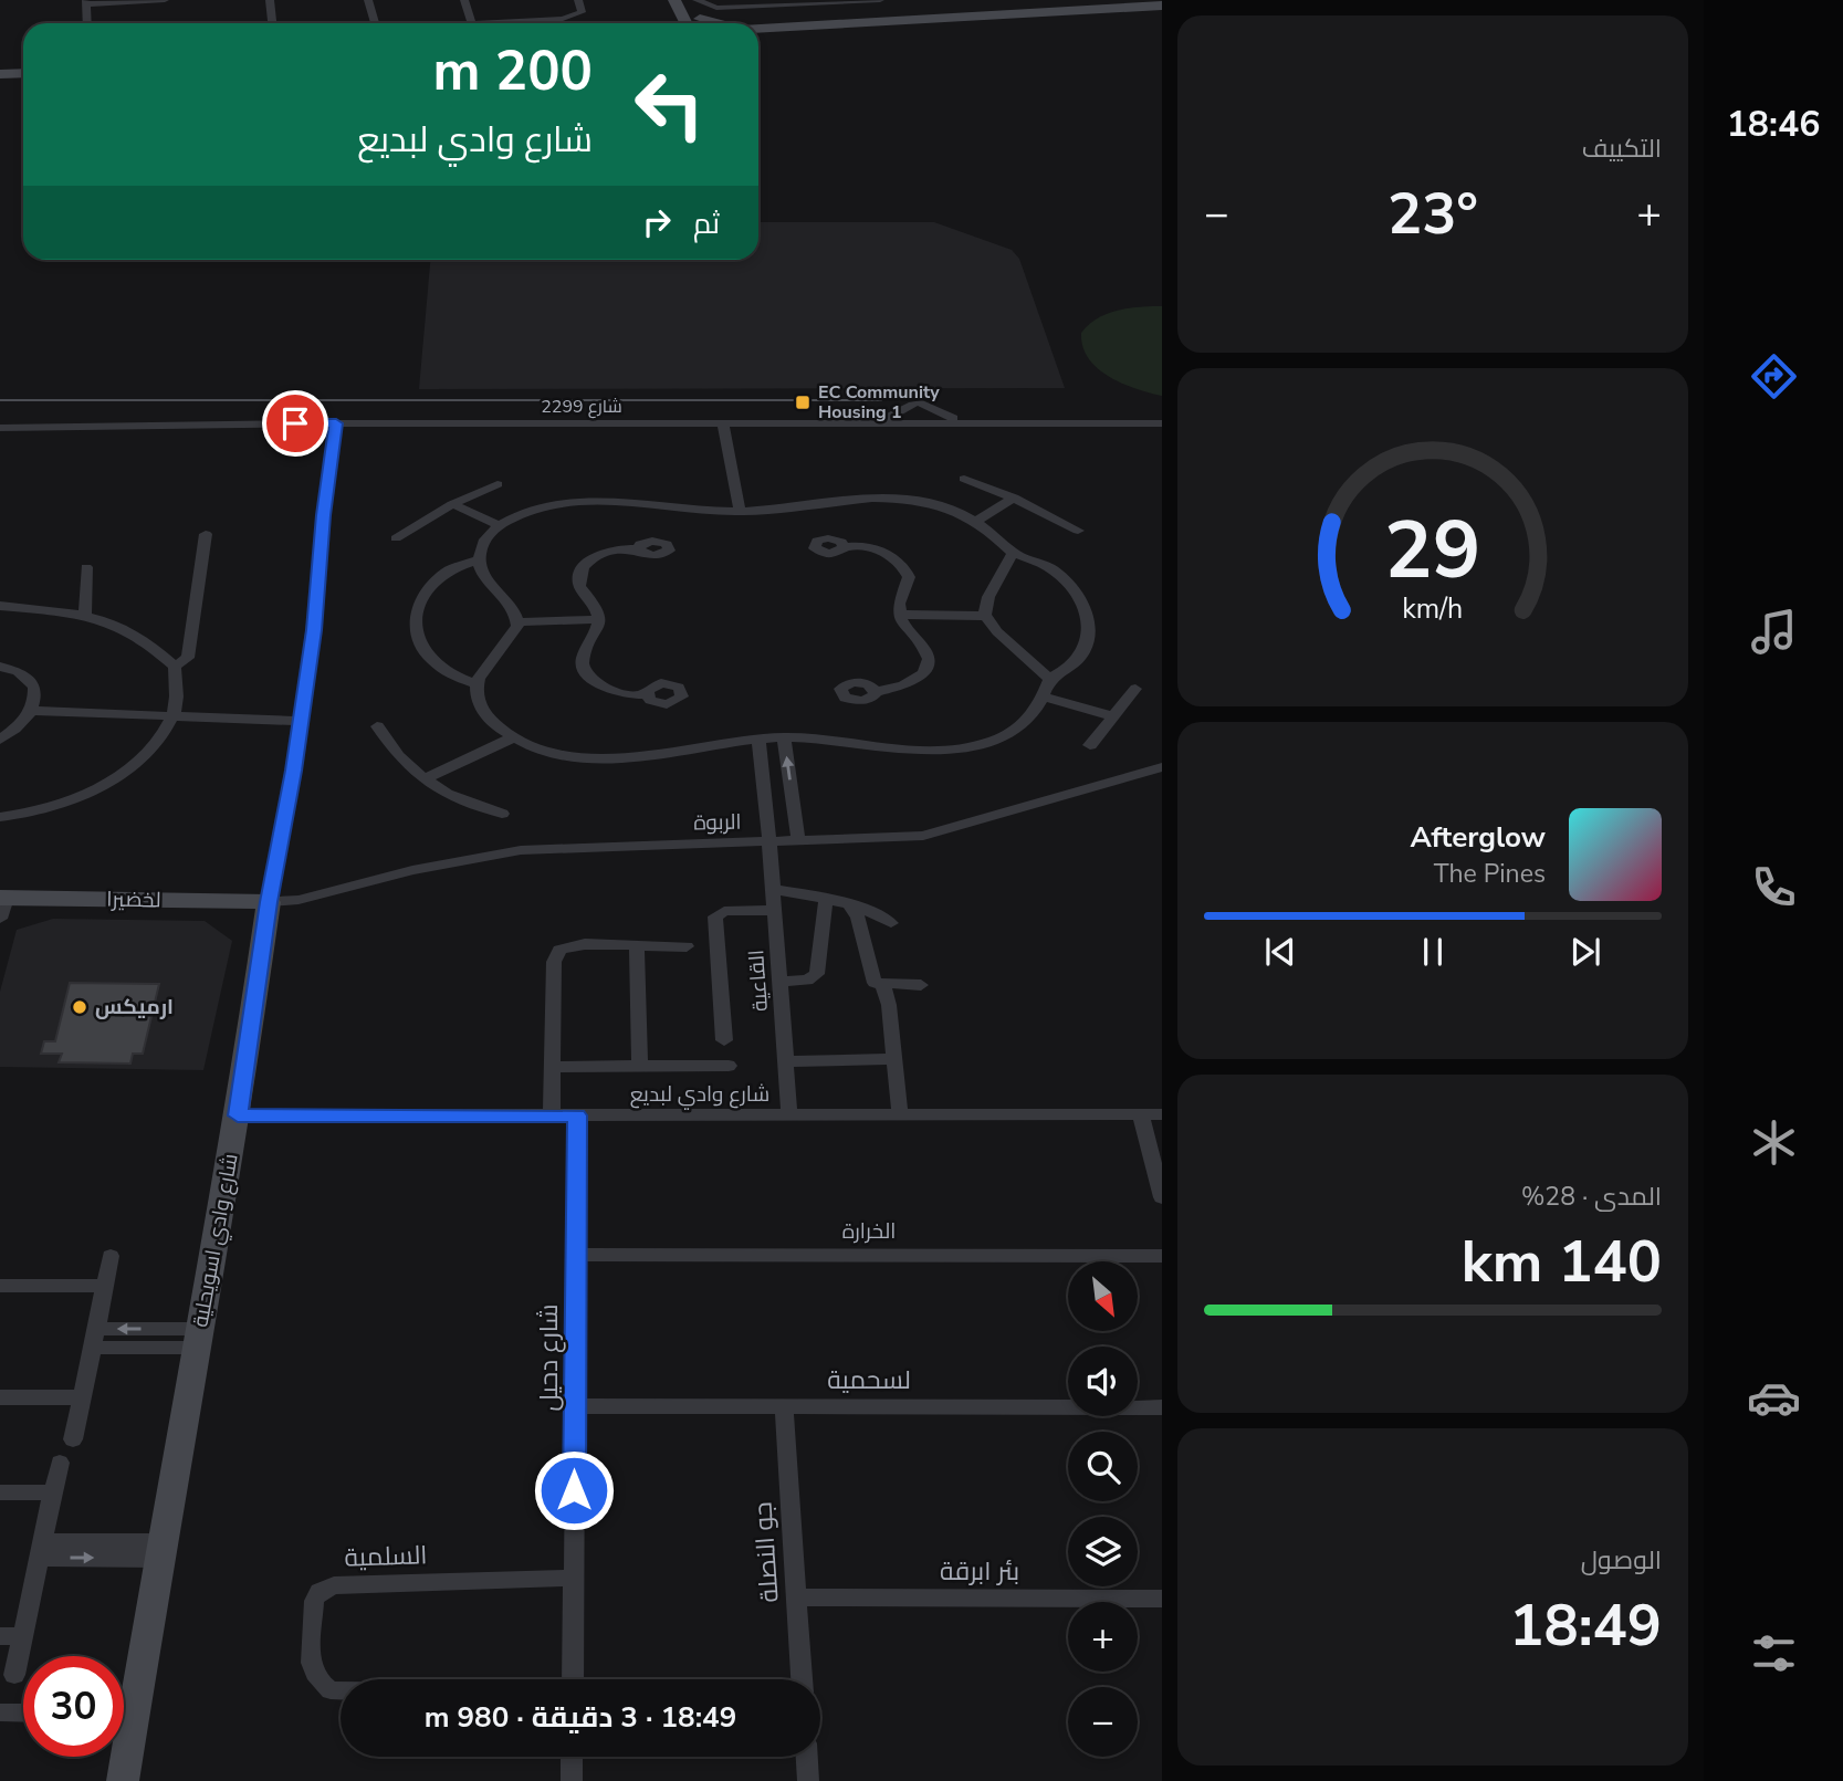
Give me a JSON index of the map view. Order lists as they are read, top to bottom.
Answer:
{
  "streets": {
    "main road": ["لخضيرا", "شارع وادي اسويحلية"],
    "street": [
      "شارع 2299",
      "الربوة",
      "القاعية",
      "شارع وادي لبديع",
      "الخرارة",
      "شارع دحيل",
      "لسحمية",
      "جو النصلة",
      "السلمية",
      "بئر ابرقة"
    ]
  },
  "crossings": [
    ["شارع 2299", "شارع وادي اسويحلية"],
    ["الربوة", "لخضيرا"],
    ["الربوة", "القاعية"],
    ["الربوة", "شارع وادي اسويحلية"],
    ["لخضيرا", "شارع وادي اسويحلية"],
    ["القاعية", "شارع وادي لبديع"],
    ["شارع وادي لبديع", "شارع وادي اسويحلية"],
    ["شارع وادي لبديع", "شارع دحيل"],
    ["الخرارة", "شارع دحيل"],
    ["شارع دحيل", "لسحمية"],
    ["شارع دحيل", "السلمية"],
    ["لسحمية", "جو النصلة"],
    ["جو النصلة", "بئر ابرقة"]
  ],
  "places": {
    "transit": ["EC Community Housing 1"],
    "other": ["ارميكس"]
  },
  "north": "bottom right",
  "page": {
    "tabs": "18:46",
    "tile": [
      "التكييف",
      ["المدى · 28%", "140 km"],
      ["الوصول", "18:49"]
    ],
    "turn": ["200 m", "شارع وادي لبديع"],
    "heat": ["−", "23°", "+"],
    "then": "ثم",
    "song": ["Afterglow", "The Pines"],
    "map_buttons": ["+", "−"],
    "limit": "30",
    "trip": "18:49 · 3 دقيقة · 980 m",
    "gauge": ["29", "km/h"]
  }
}
